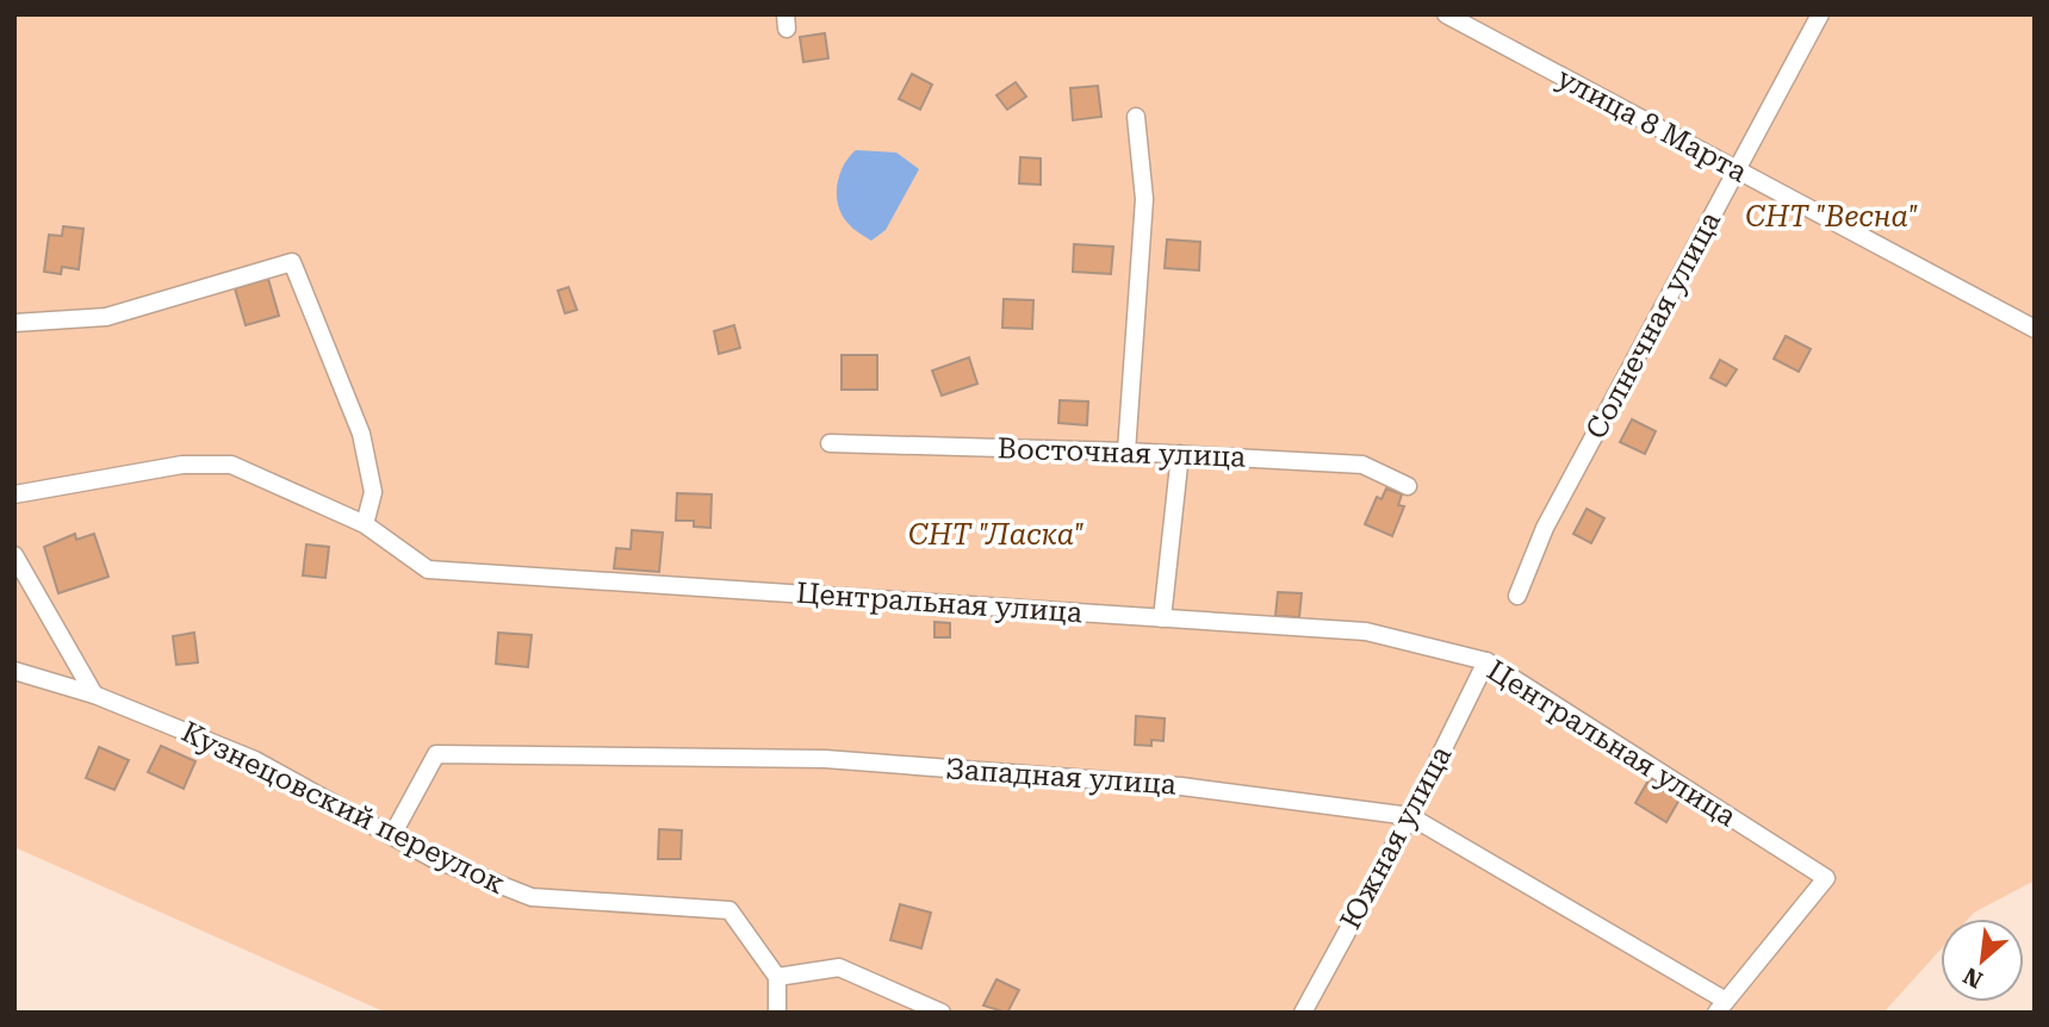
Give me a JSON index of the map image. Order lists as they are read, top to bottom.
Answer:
{
  "streets": {
    "street": [
      "улица 8 Марта",
      "Солнечная улица",
      "Восточная улица",
      "Центральная улица",
      "Западная улица",
      "Кузнецовский переулок",
      "Южная улица"
    ]
  },
  "crossings": [
    ["улица 8 Марта", "Солнечная улица"],
    ["Центральная улица", "Западная улица"],
    ["Центральная улица", "Южная улица"],
    ["Западная улица", "Кузнецовский переулок"],
    ["Западная улица", "Южная улица"]
  ],
  "parks": ["СНТ \"Весна\"", "СНТ \"Ласка\""],
  "north": "bottom left"
}
